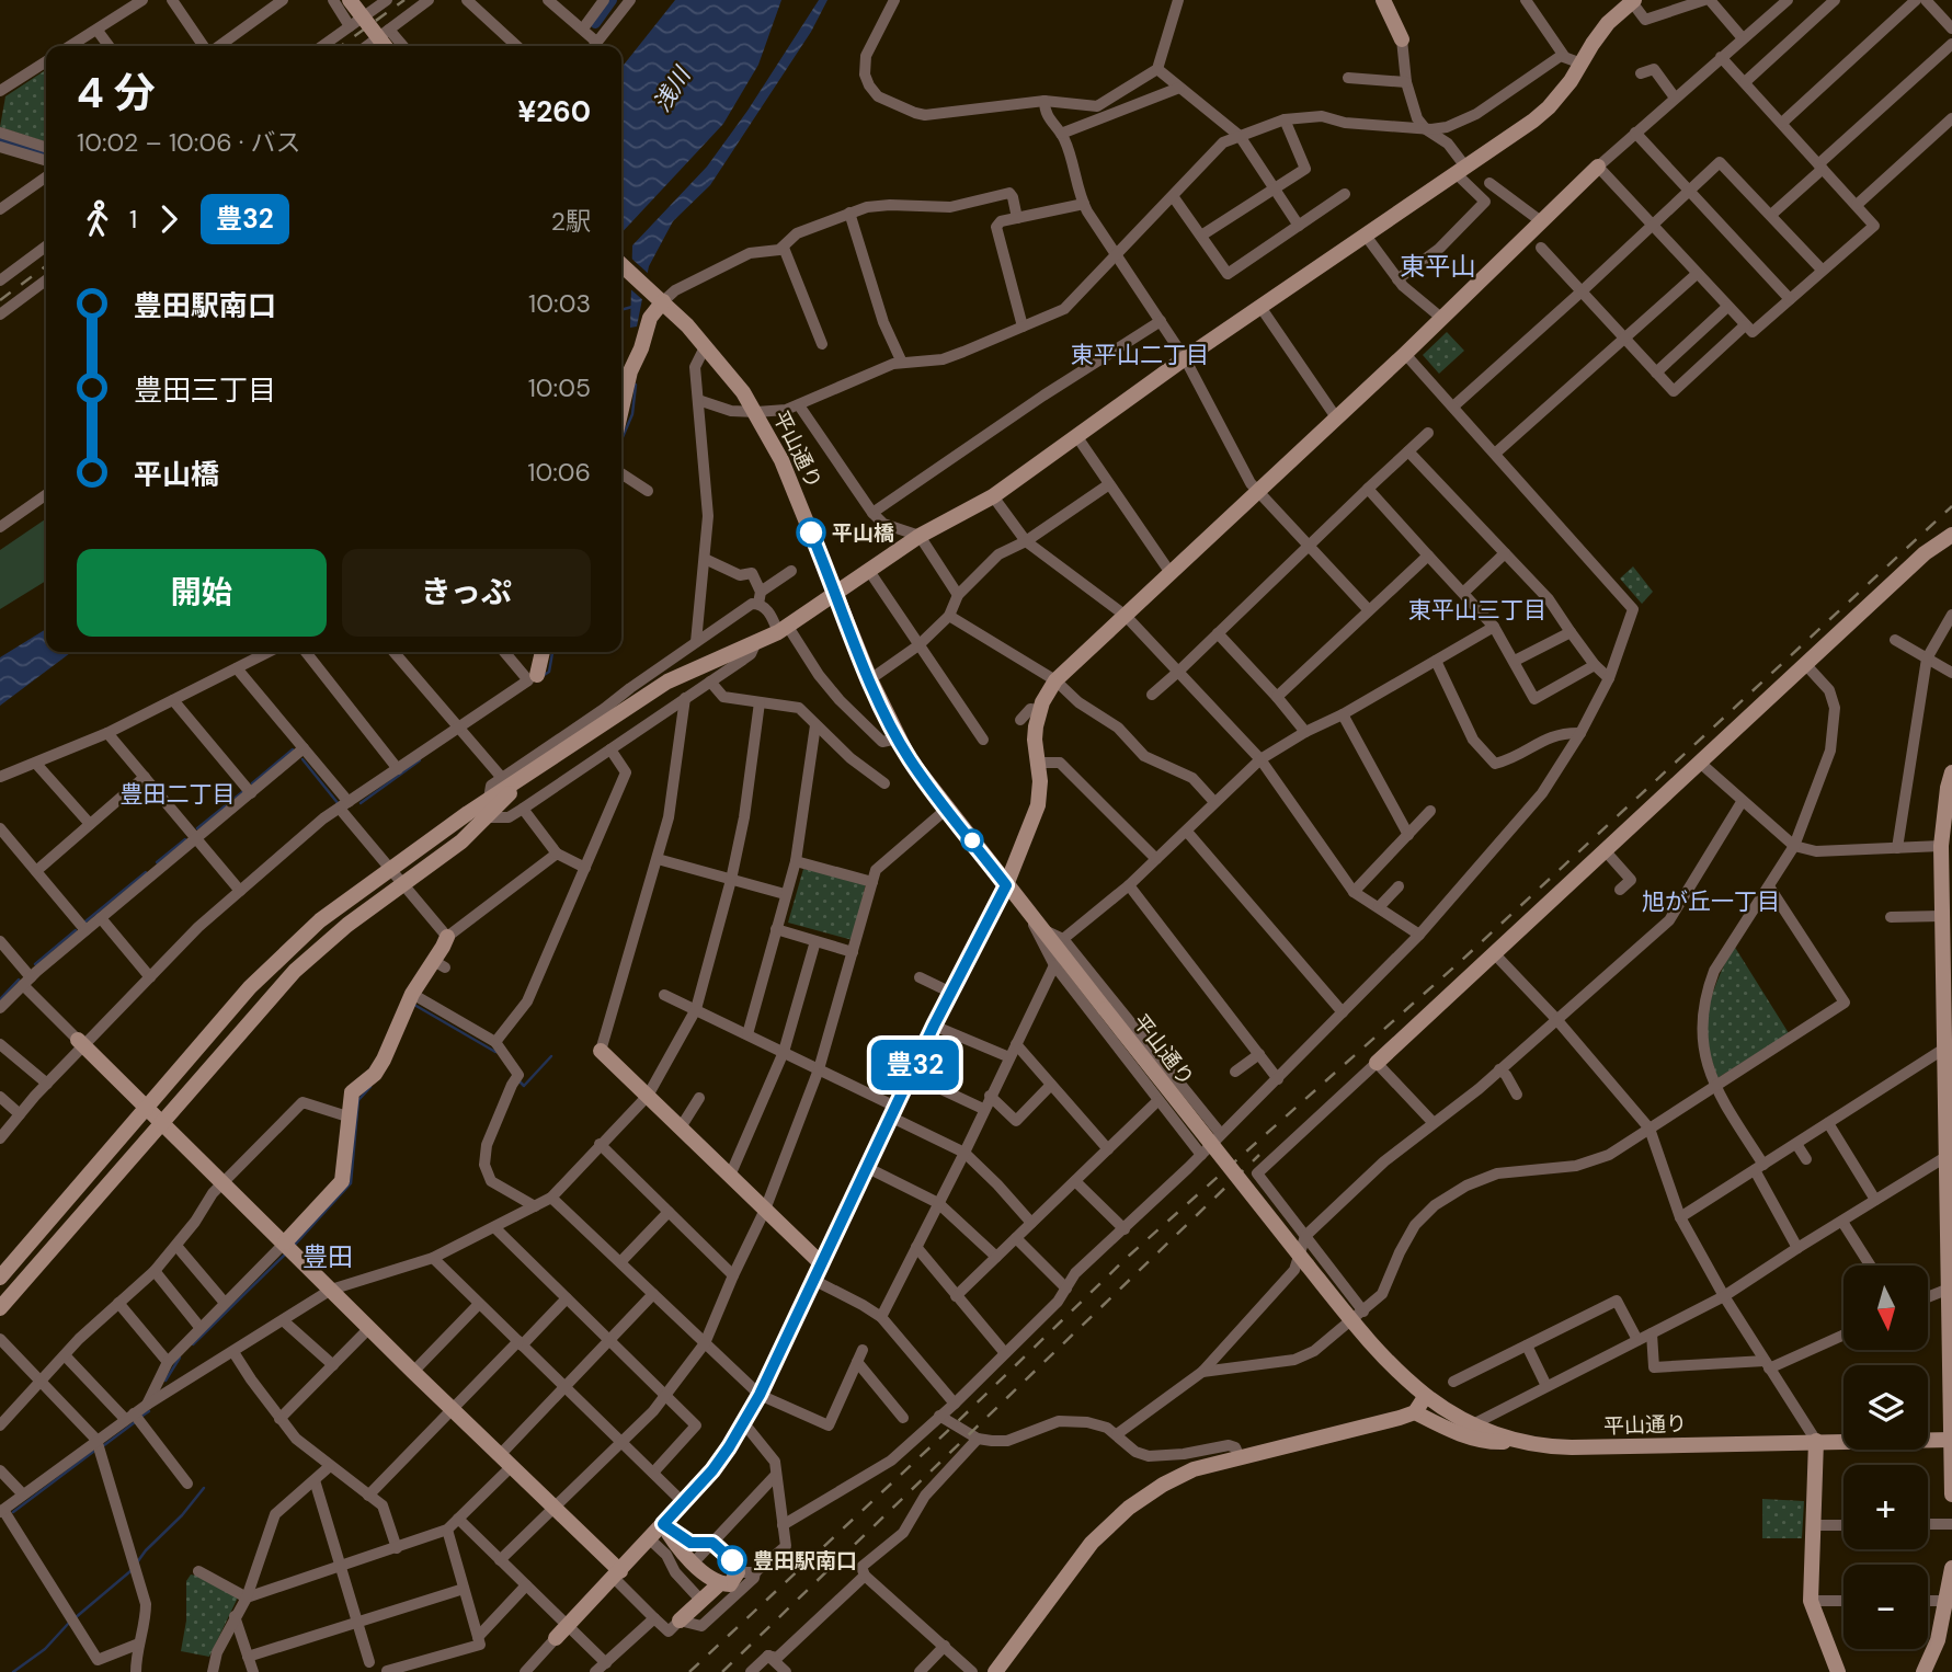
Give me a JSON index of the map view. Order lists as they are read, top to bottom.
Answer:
{
  "streets": {
    "street": ["平山通り"]
  },
  "districts": [
    "東平山",
    "東平山二丁目",
    "東平山三丁目",
    "豊田二丁目",
    "旭が丘一丁目",
    "豊田"
  ],
  "water": ["浅川"],
  "places": ["平山橋", "豊田駅南口"],
  "lines": ["bus line 豊32"],
  "north": "bottom",
  "page": {
    "on_map": "豊32",
    "heading": ["4 分", "10:02 – 10:06 · バス", "¥260"],
    "legs": ["1", "豊32", "2駅"],
    "list": [
      {
        "name": "豊田駅南口",
        "value": "10:03"
      },
      {
        "name": "豊田三丁目",
        "value": "10:05"
      },
      {
        "name": "平山橋",
        "value": "10:06"
      }
    ],
    "buttons": ["開始", "きっぷ"],
    "map_buttons": ["+", "−"]
  }
}
